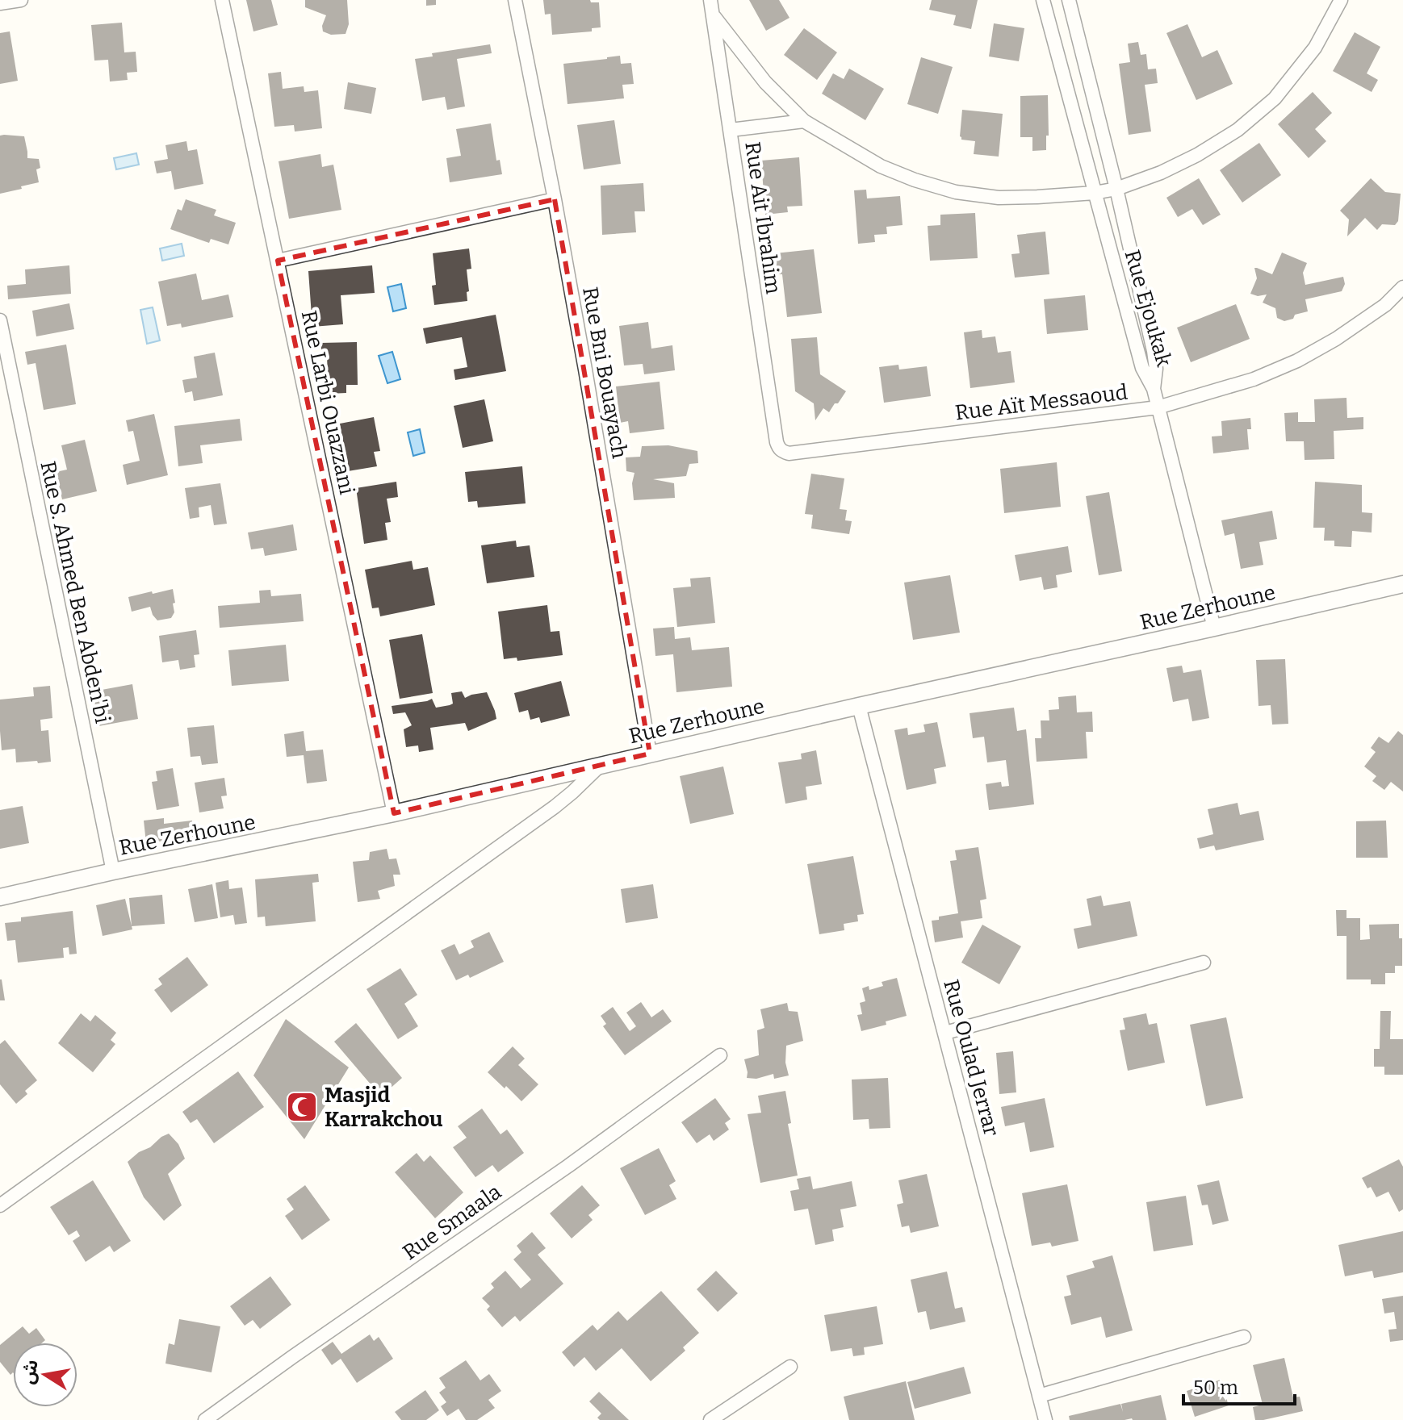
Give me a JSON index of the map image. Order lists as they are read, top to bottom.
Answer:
{
  "streets": {
    "street": [
      "Rue Ait Ibrahim",
      "Rue Ejoukak",
      "Rue Bni Bouayach",
      "Rue Larbi Ouazzani",
      "Rue Aït Messaoud",
      "Rue S. Ahmed Ben Abden'bi",
      "Rue Zerhoune",
      "Rue Oulad Jerrar",
      "Rue Smaala"
    ]
  },
  "crossings": [
    ["Rue Ait Ibrahim", "Rue Aït Messaoud"],
    ["Rue Bni Bouayach", "Rue Zerhoune"],
    ["Rue Larbi Ouazzani", "Rue Zerhoune"],
    ["Rue S. Ahmed Ben Abden'bi", "Rue Zerhoune"],
    ["Rue Zerhoune", "Rue Oulad Jerrar"]
  ],
  "places": {
    "mosque": ["Masjid Karrakchou"]
  },
  "scale_bar": "50 m",
  "north": "left"
}
